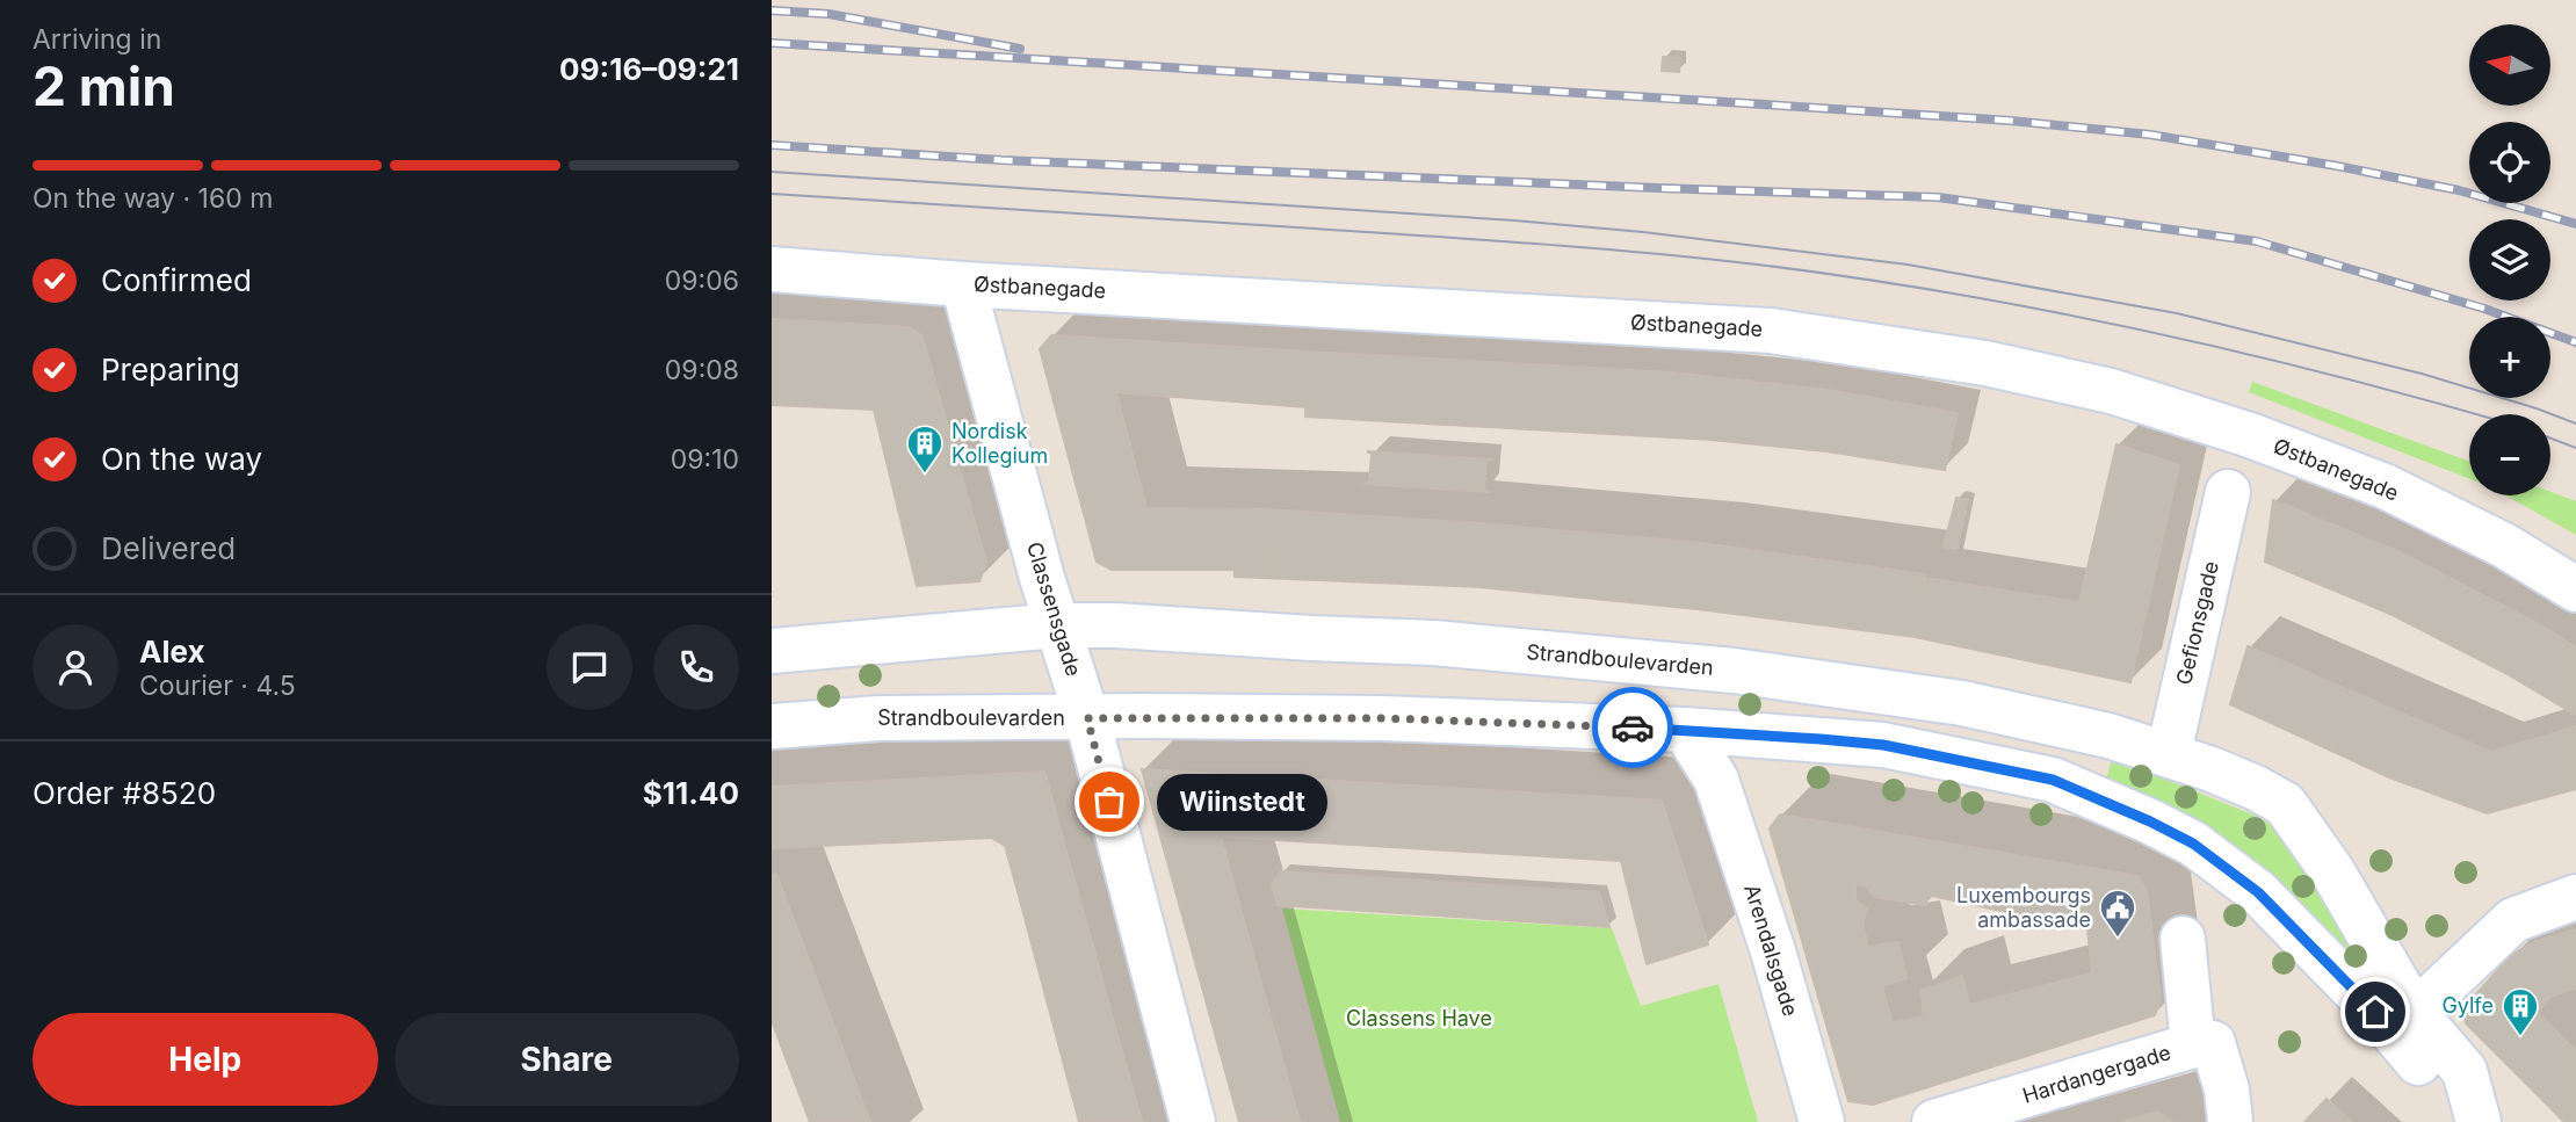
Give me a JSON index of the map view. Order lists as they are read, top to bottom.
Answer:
{
  "streets": {
    "street": [
      "Østbanegade",
      "Classensgade",
      "Gefionsgade",
      "Strandboulevarden",
      "Arendalsgade",
      "Hardangergade"
    ]
  },
  "crossings": [
    ["Østbanegade", "Classensgade"],
    ["Classensgade", "Strandboulevarden"],
    ["Gefionsgade", "Strandboulevarden"],
    ["Strandboulevarden", "Arendalsgade"]
  ],
  "parks": ["Classens Have"],
  "places": {
    "building": ["Nordisk Kollegium", "Gylfe"],
    "other": ["Wiinstedt"],
    "public building": ["Luxembourgs ambassade"]
  },
  "north": "left",
  "page": {
    "heading": ["2 min", "Arriving in", "09:16–09:21"],
    "panel": [
      "Alex",
      "Courier · 4.5",
      "Order #8520",
      "$11.40"
    ],
    "map_buttons": ["+", "−"],
    "bar": "On the way · 160 m",
    "list": [
      ["Confirmed", "09:06"],
      ["Preparing", "09:08"],
      ["On the way", "09:10"],
      "Delivered"
    ],
    "bubble": "Wiinstedt",
    "buttons": ["Help", "Share"]
  }
}
